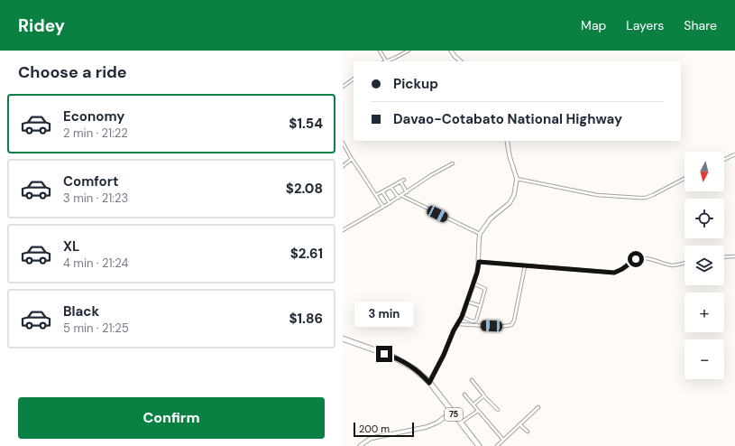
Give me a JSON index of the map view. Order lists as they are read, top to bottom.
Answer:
{
  "streets": {
    "highway": ["75"]
  },
  "scale_bar": "200 m",
  "north": "bottom",
  "page": {
    "header": "Ridey",
    "nav": ["Map", "Layers", "Share"],
    "heading": "Choose a ride",
    "banner": ["Pickup", "Davao-Cotabato National Highway"],
    "list": [
      {
        "name": "Economy",
        "note": "2 min · 21:22",
        "value": "$1.54"
      },
      {
        "name": "Comfort",
        "note": "3 min · 21:23",
        "value": "$2.08"
      },
      {
        "name": "XL",
        "note": "4 min · 21:24",
        "value": "$2.61"
      },
      {
        "name": "Black",
        "note": "5 min · 21:25",
        "value": "$1.86"
      }
    ],
    "map_buttons": ["+", "−"],
    "bubble": "3 min",
    "buttons": "Confirm",
    "scale": "200 m"
  }
}
